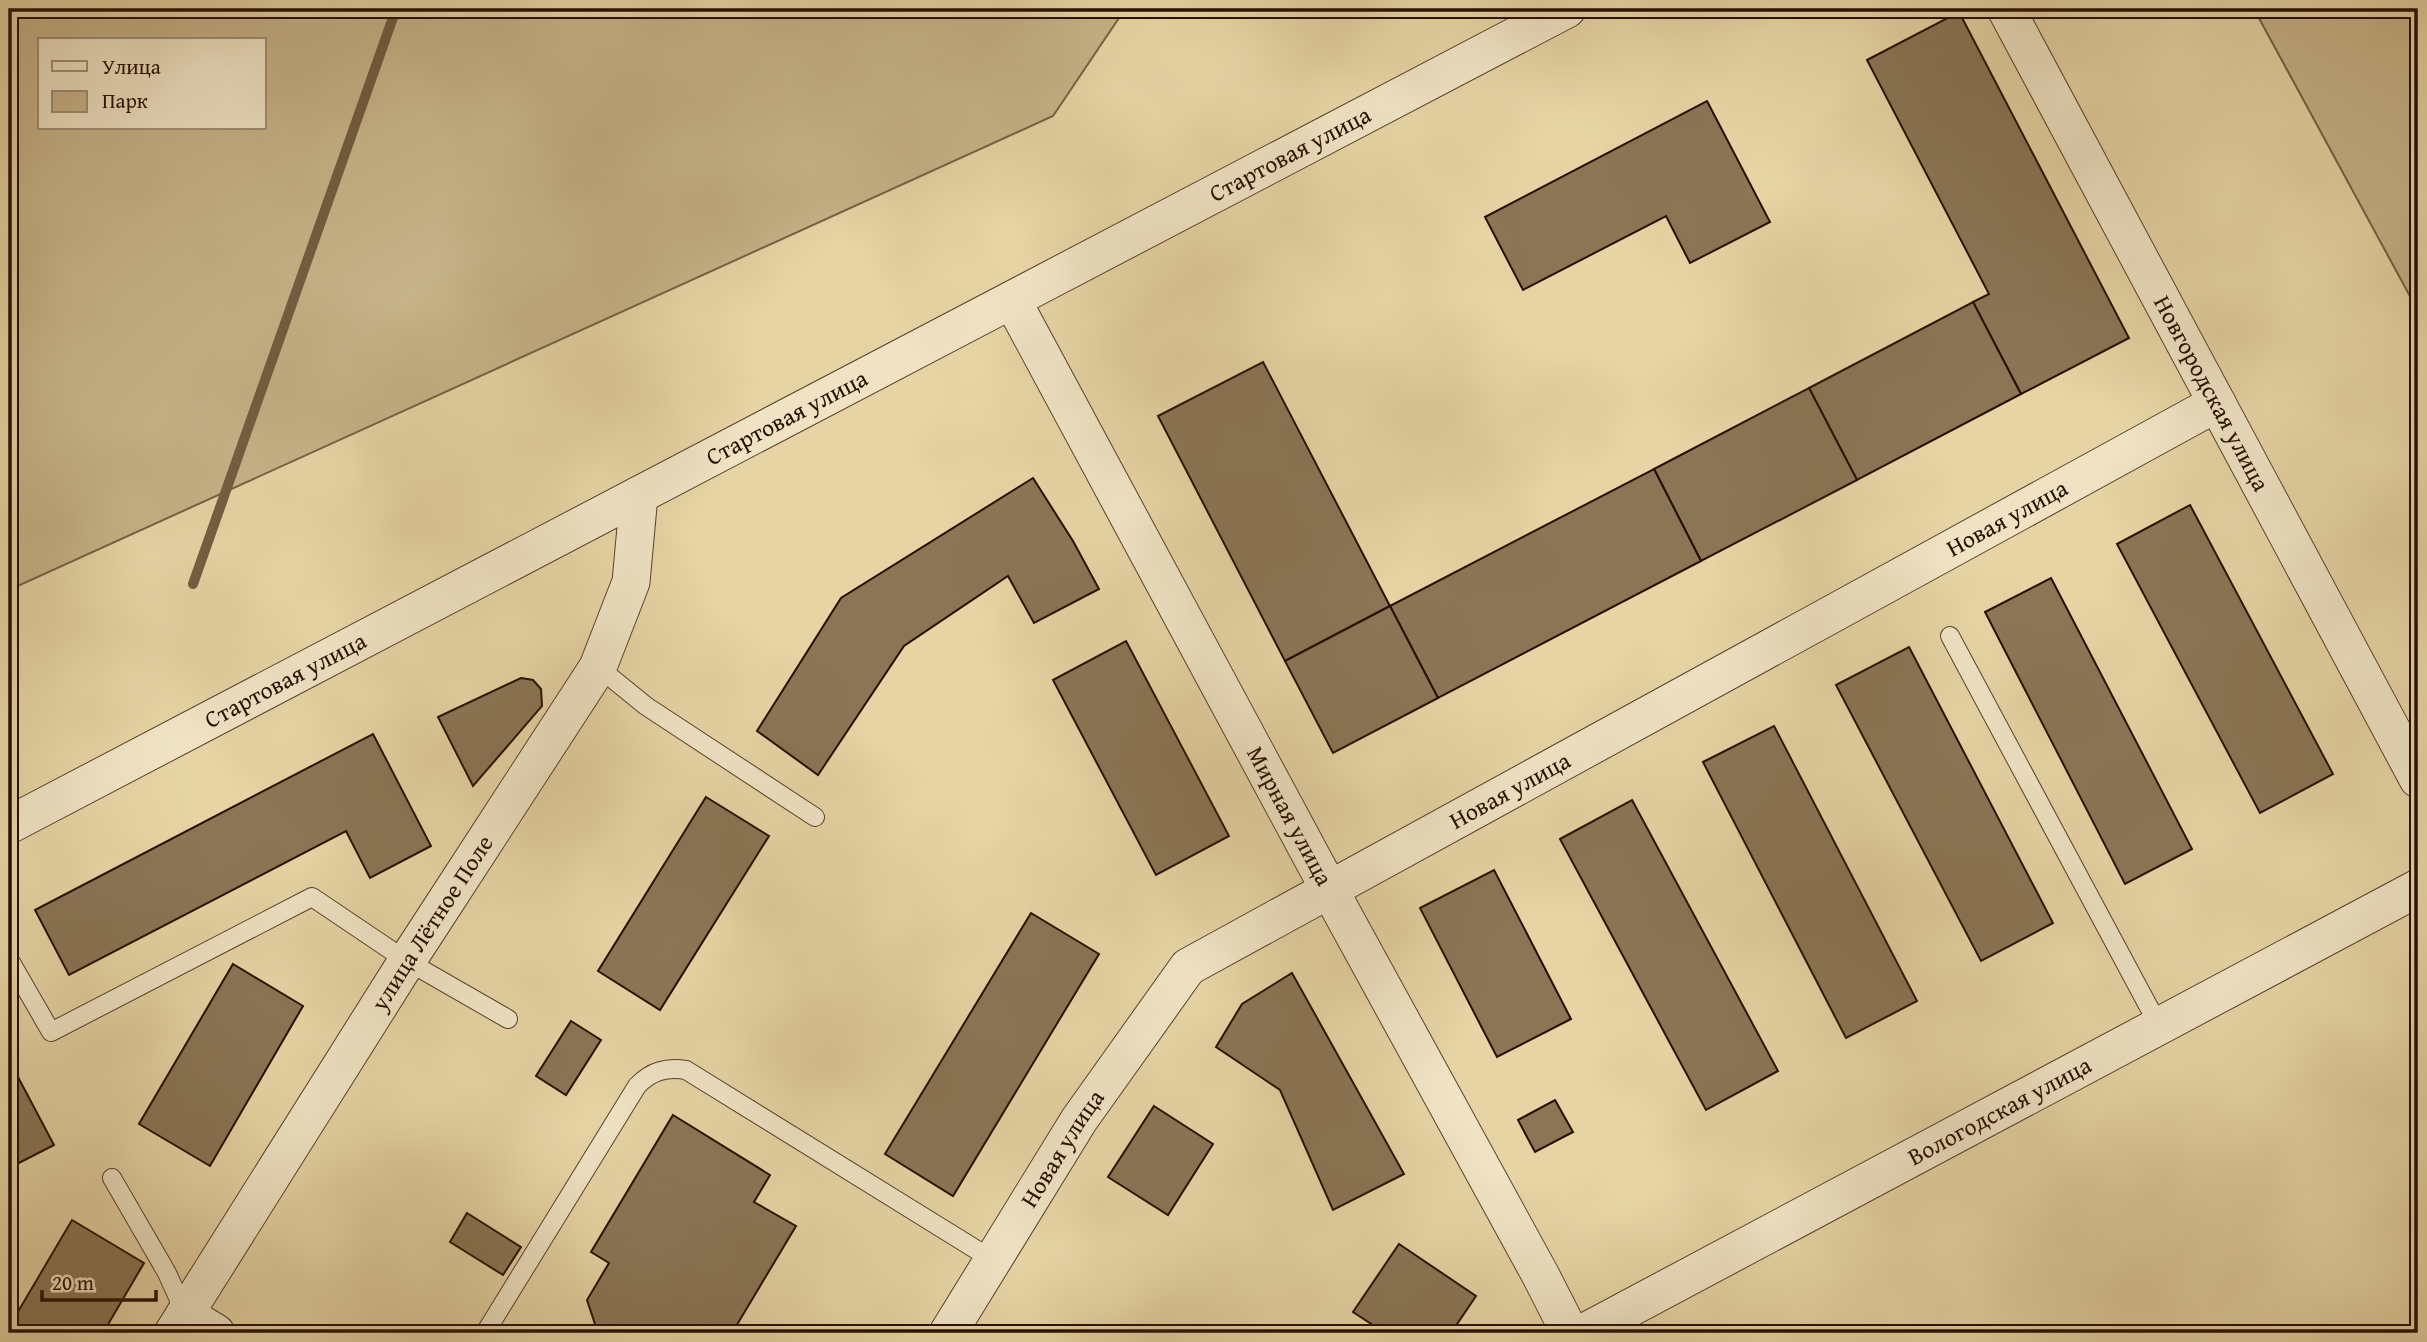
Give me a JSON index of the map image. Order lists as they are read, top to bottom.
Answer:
{
  "streets": {
    "street": [
      "Стартовая улица",
      "Новгородская улица",
      "Новая улица",
      "Мирная улица",
      "улица Лётное Поле",
      "Вологодская улица"
    ]
  },
  "crossings": [
    ["Стартовая улица", "Мирная улица"],
    ["Стартовая улица", "улица Лётное Поле"],
    ["Новгородская улица", "Новая улица"],
    ["Новая улица", "Мирная улица"]
  ],
  "legend": ["Улица", "Парк"],
  "scale_bar": "20 m"
}
